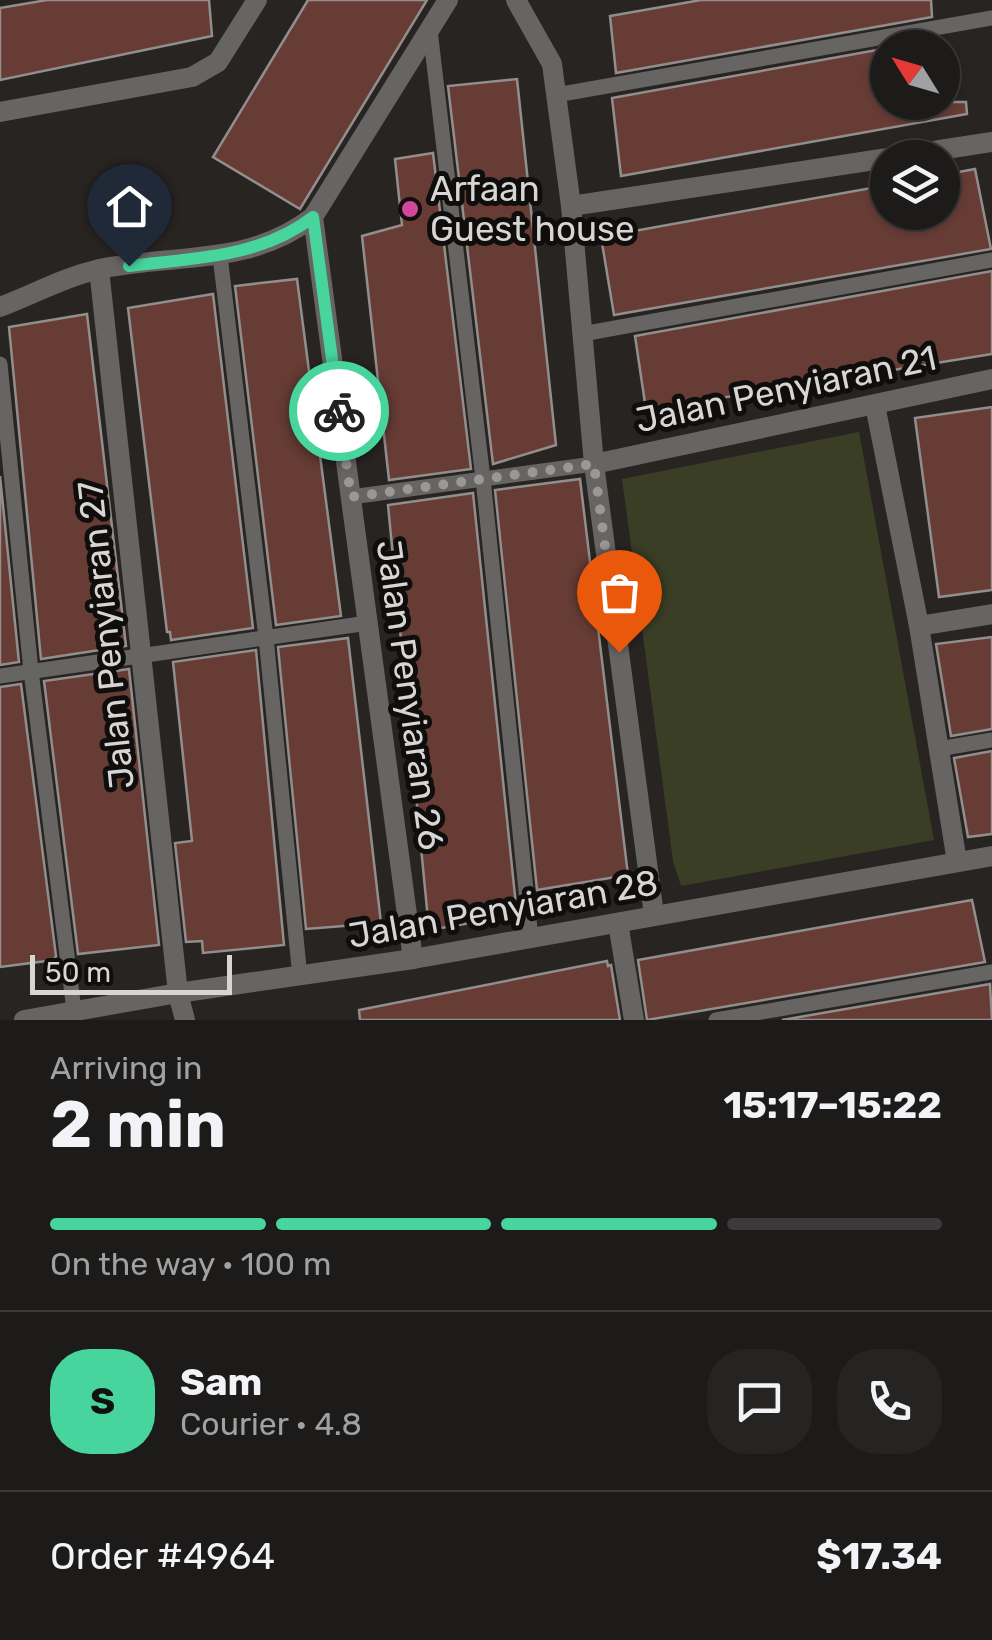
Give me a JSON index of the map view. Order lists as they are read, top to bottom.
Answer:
{
  "streets": {
    "street": [
      "Jalan Penyiaran 21",
      "Jalan Penyiaran 27",
      "Jalan Penyiaran 26",
      "Jalan Penyiaran 28"
    ]
  },
  "crossings": [
    ["Jalan Penyiaran 27", "Jalan Penyiaran 28"],
    ["Jalan Penyiaran 26", "Jalan Penyiaran 28"]
  ],
  "places": ["Arfaan Guest house"],
  "scale_bar": "50 m",
  "north": "top left",
  "page": {
    "scale": "50 m",
    "heading": ["2 min", "Arriving in", "15:17–15:22"],
    "panel": [
      "Sam",
      "Courier · 4.8",
      "Order #4964",
      "$17.34"
    ],
    "bar": "On the way · 100 m",
    "round": "S"
  }
}
